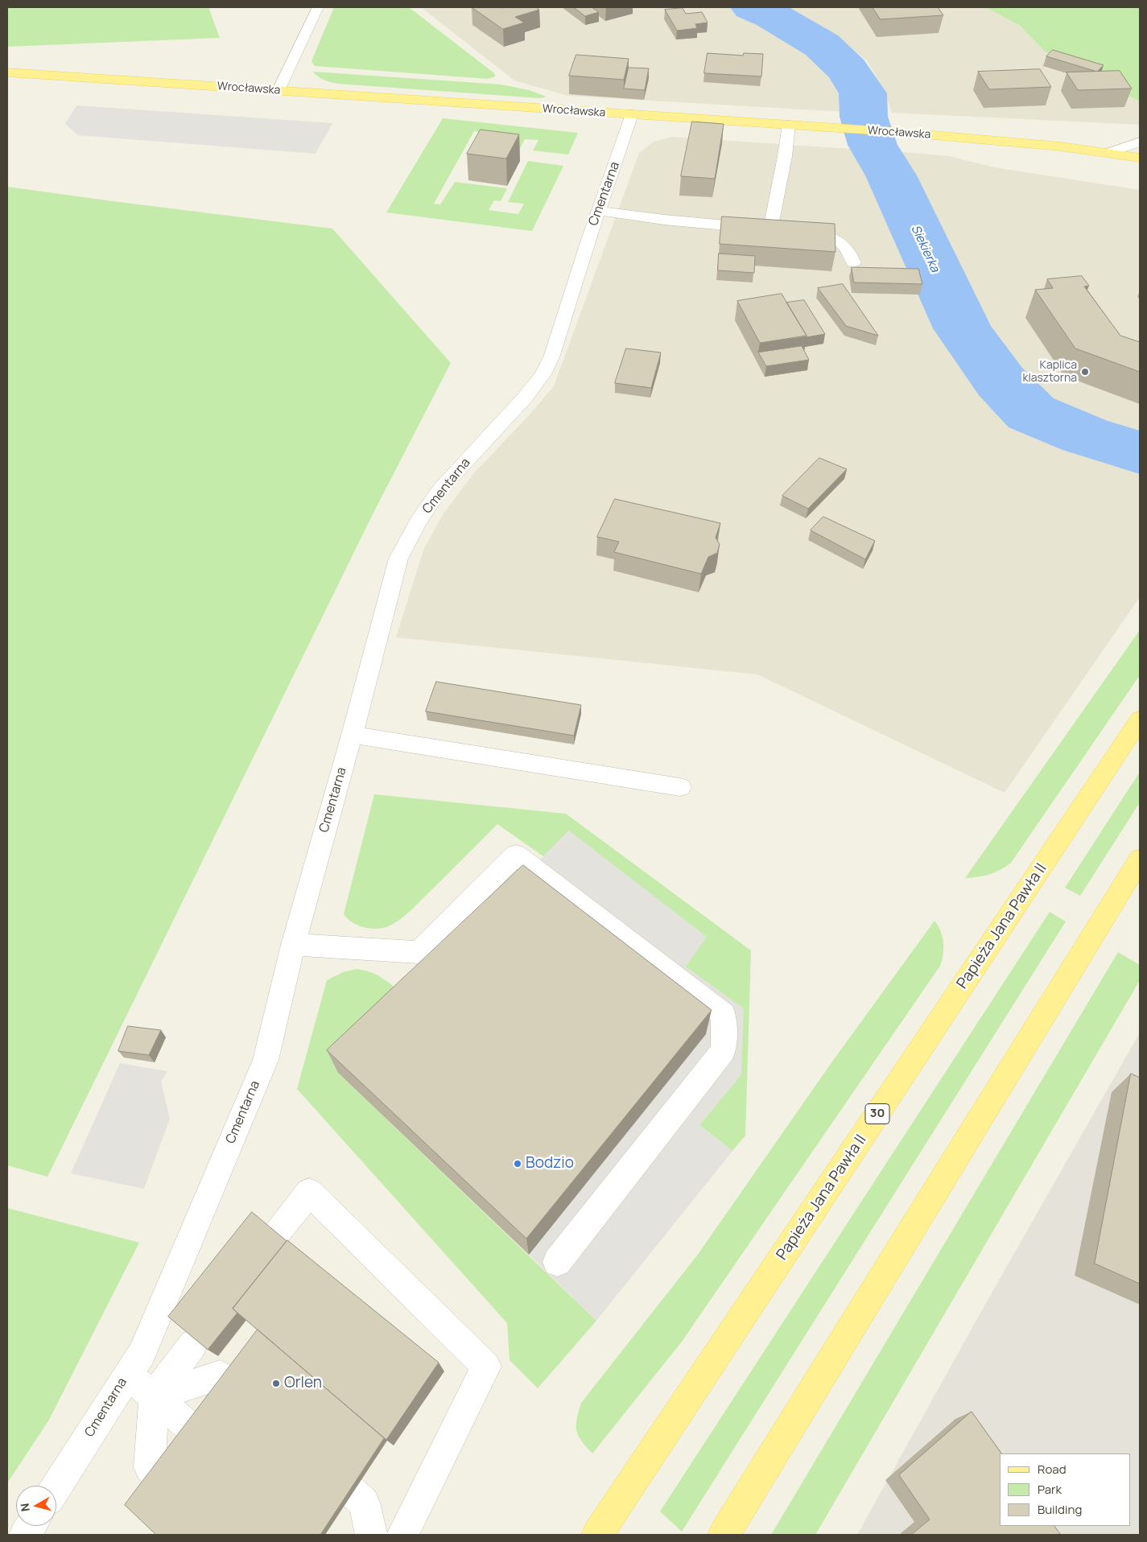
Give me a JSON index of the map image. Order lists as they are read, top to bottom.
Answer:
{
  "streets": {
    "main road": ["Wrocławska", "Papieża Jana Pawła II", "30"],
    "street": ["Cmentarna"]
  },
  "crossings": [
    ["Wrocławska", "Cmentarna"]
  ],
  "water": ["Siekierka"],
  "places": ["Kaplica klasztorna", "Bodzio", "Orlen"],
  "legend": ["Road", "Park", "Building"],
  "north": "left"
}
